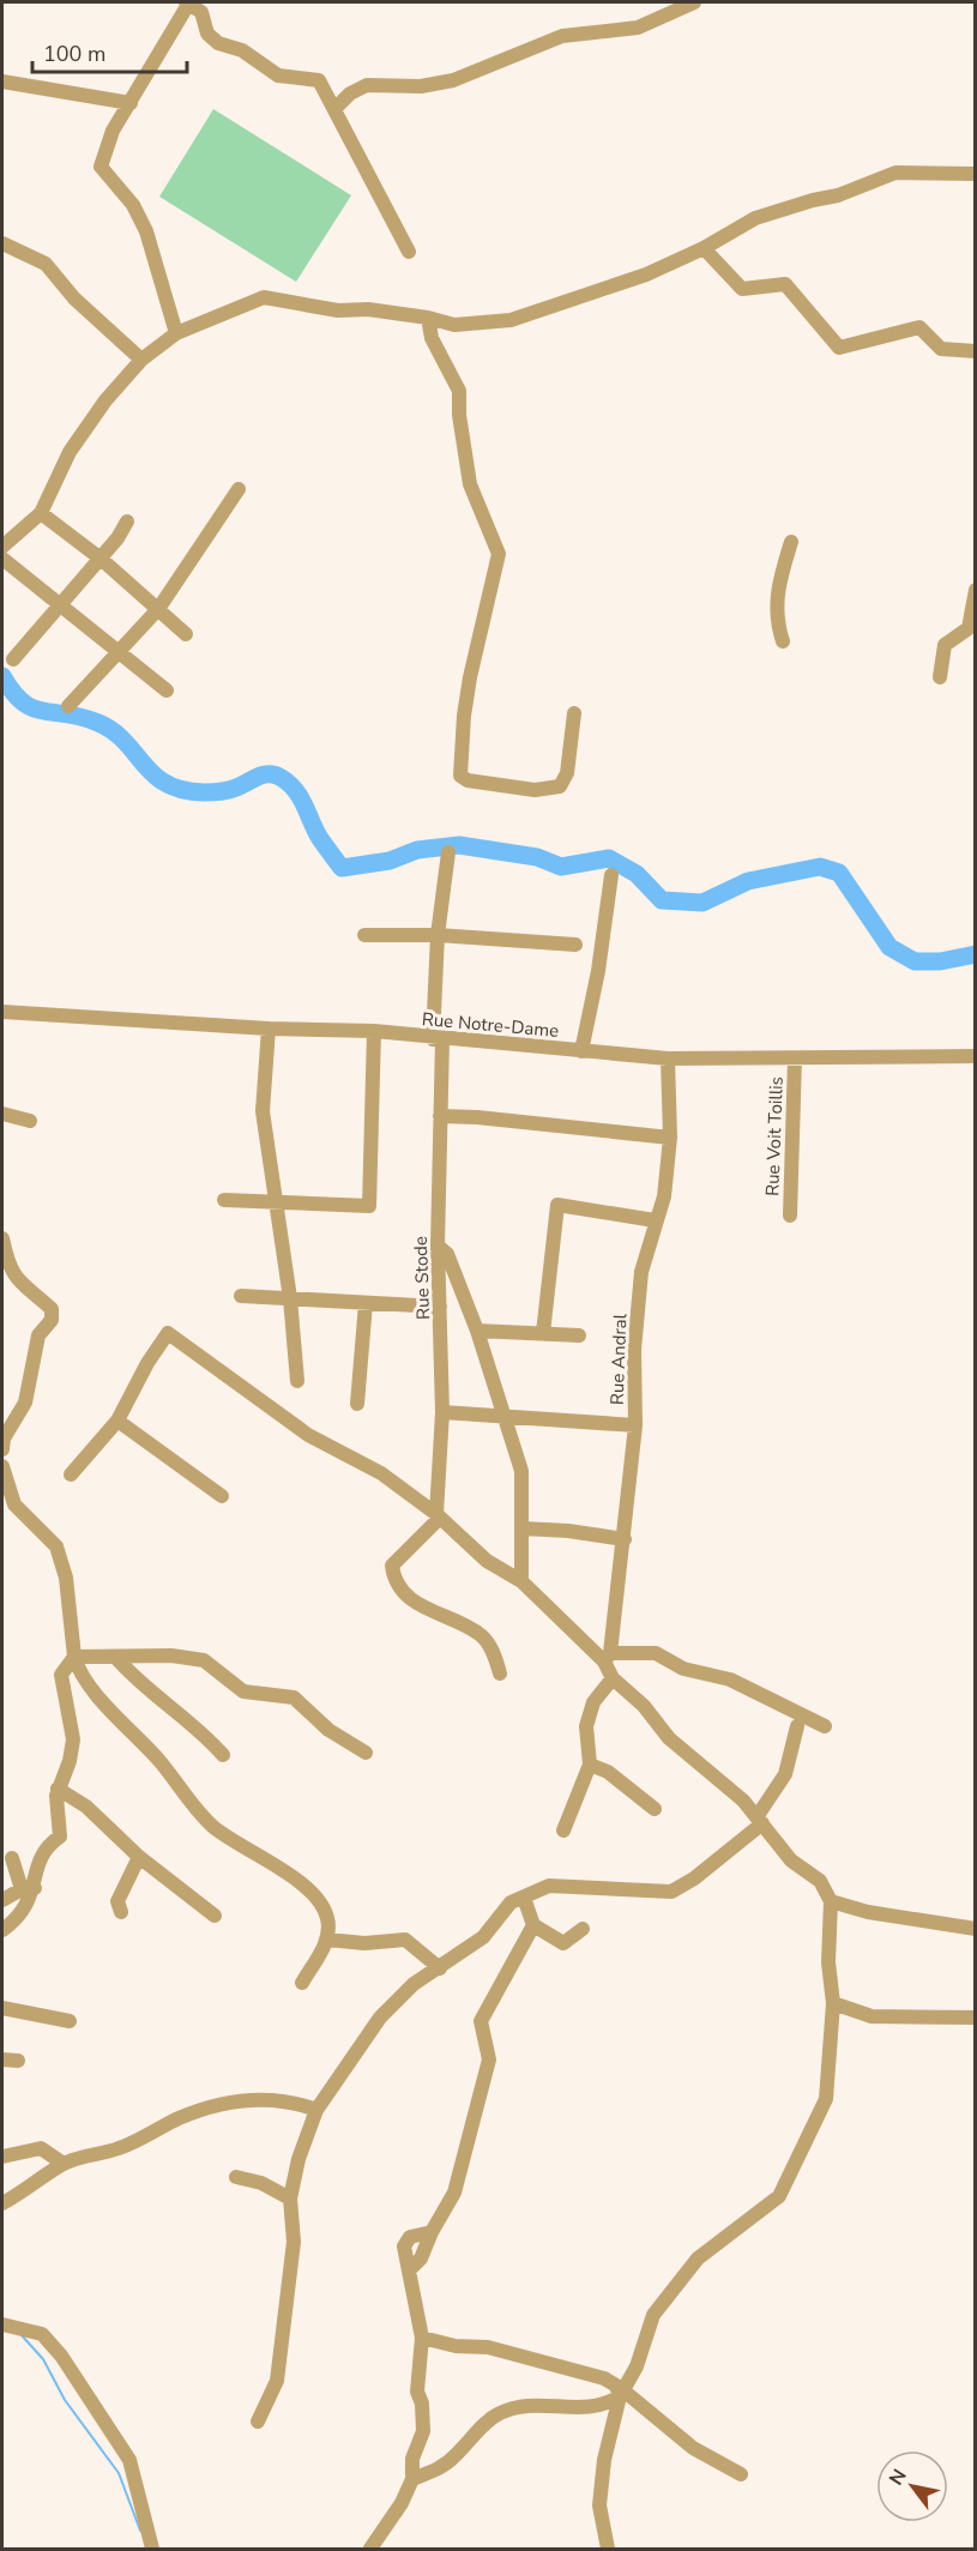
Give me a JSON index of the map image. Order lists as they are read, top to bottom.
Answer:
{
  "streets": {
    "street": [
      "Rue Notre-Dame",
      "Rue Voit Toillis",
      "Rue Stode",
      "Rue Andral"
    ]
  },
  "crossings": [
    ["Rue Notre-Dame", "Rue Voit Toillis"],
    ["Rue Notre-Dame", "Rue Stode"],
    ["Rue Notre-Dame", "Rue Andral"]
  ],
  "scale_bar": "100 m",
  "north": "top left"
}
